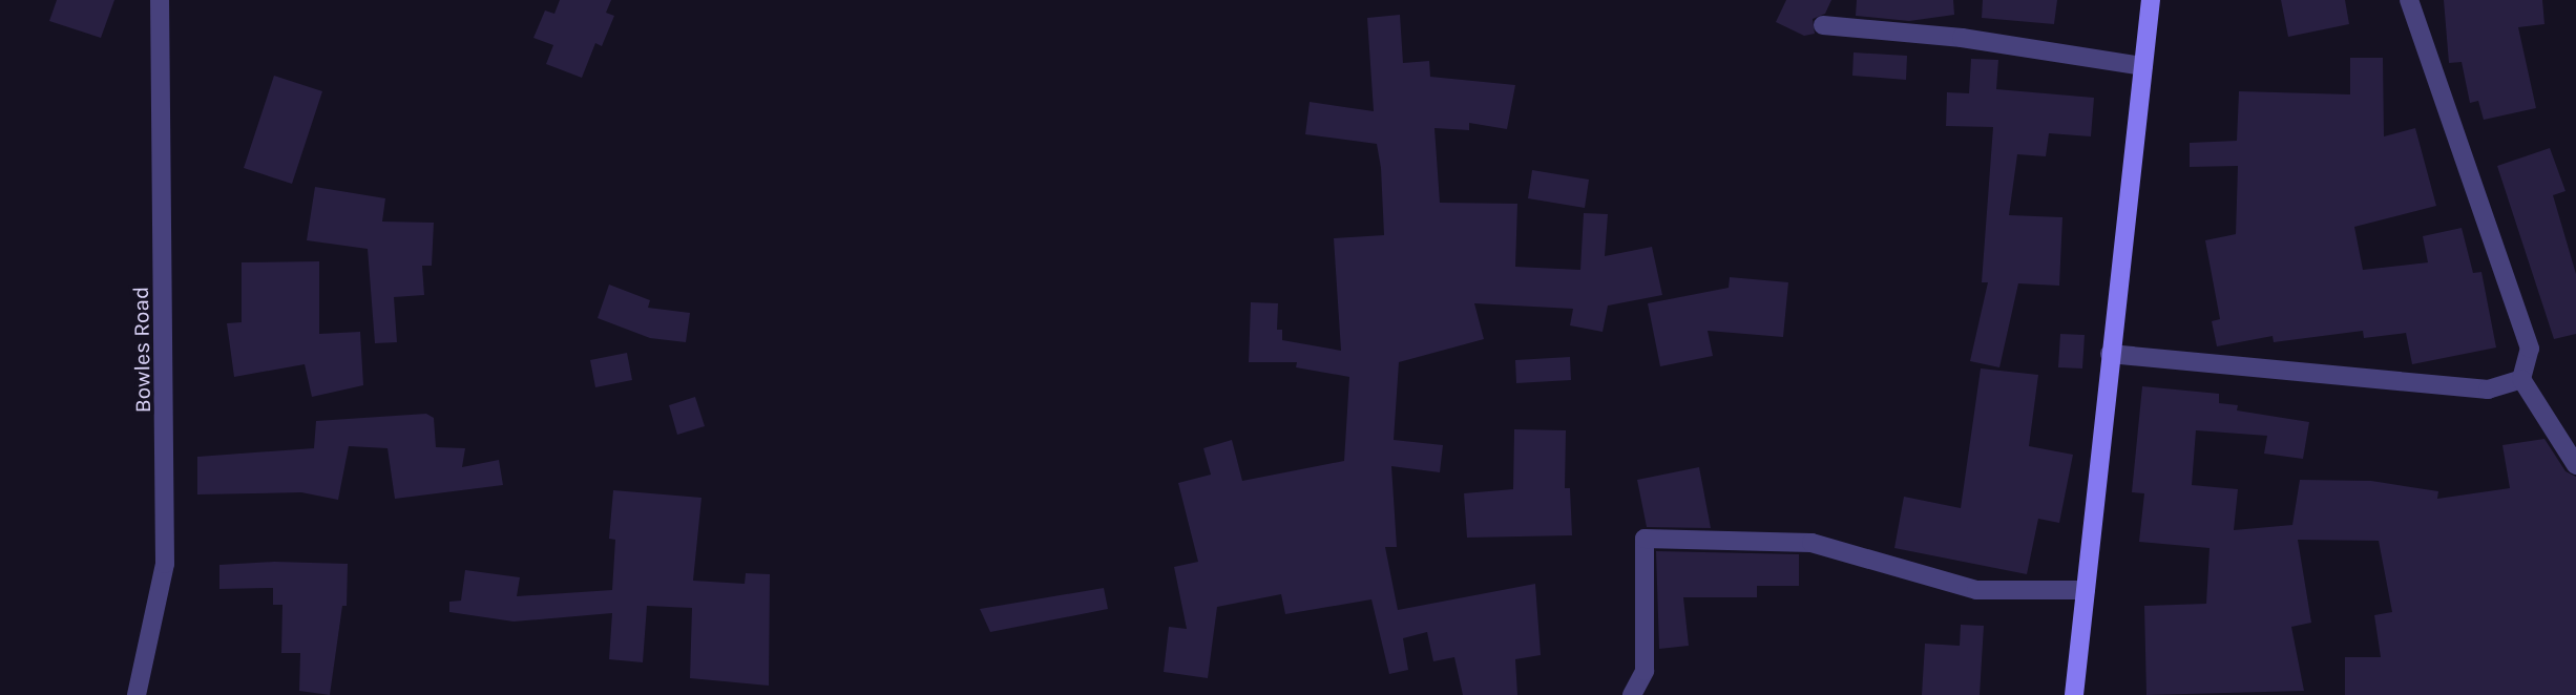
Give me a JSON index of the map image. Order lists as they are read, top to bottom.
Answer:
{
  "streets": {
    "street": ["Bowles Road"]
  }
}
